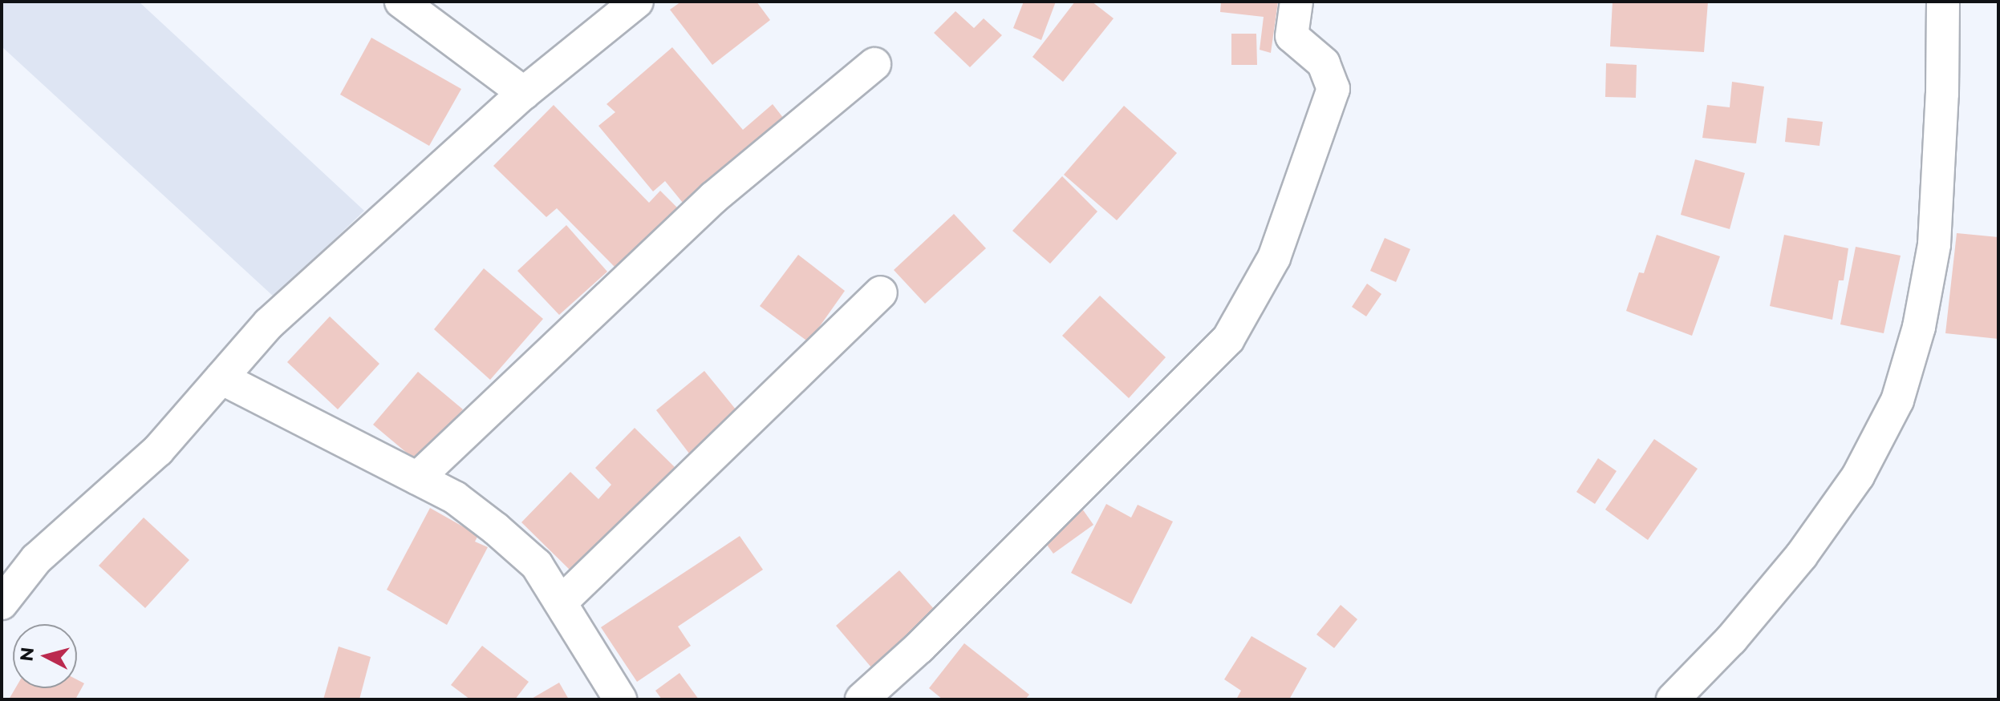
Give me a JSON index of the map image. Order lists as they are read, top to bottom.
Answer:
{
  "north": "left"
}
